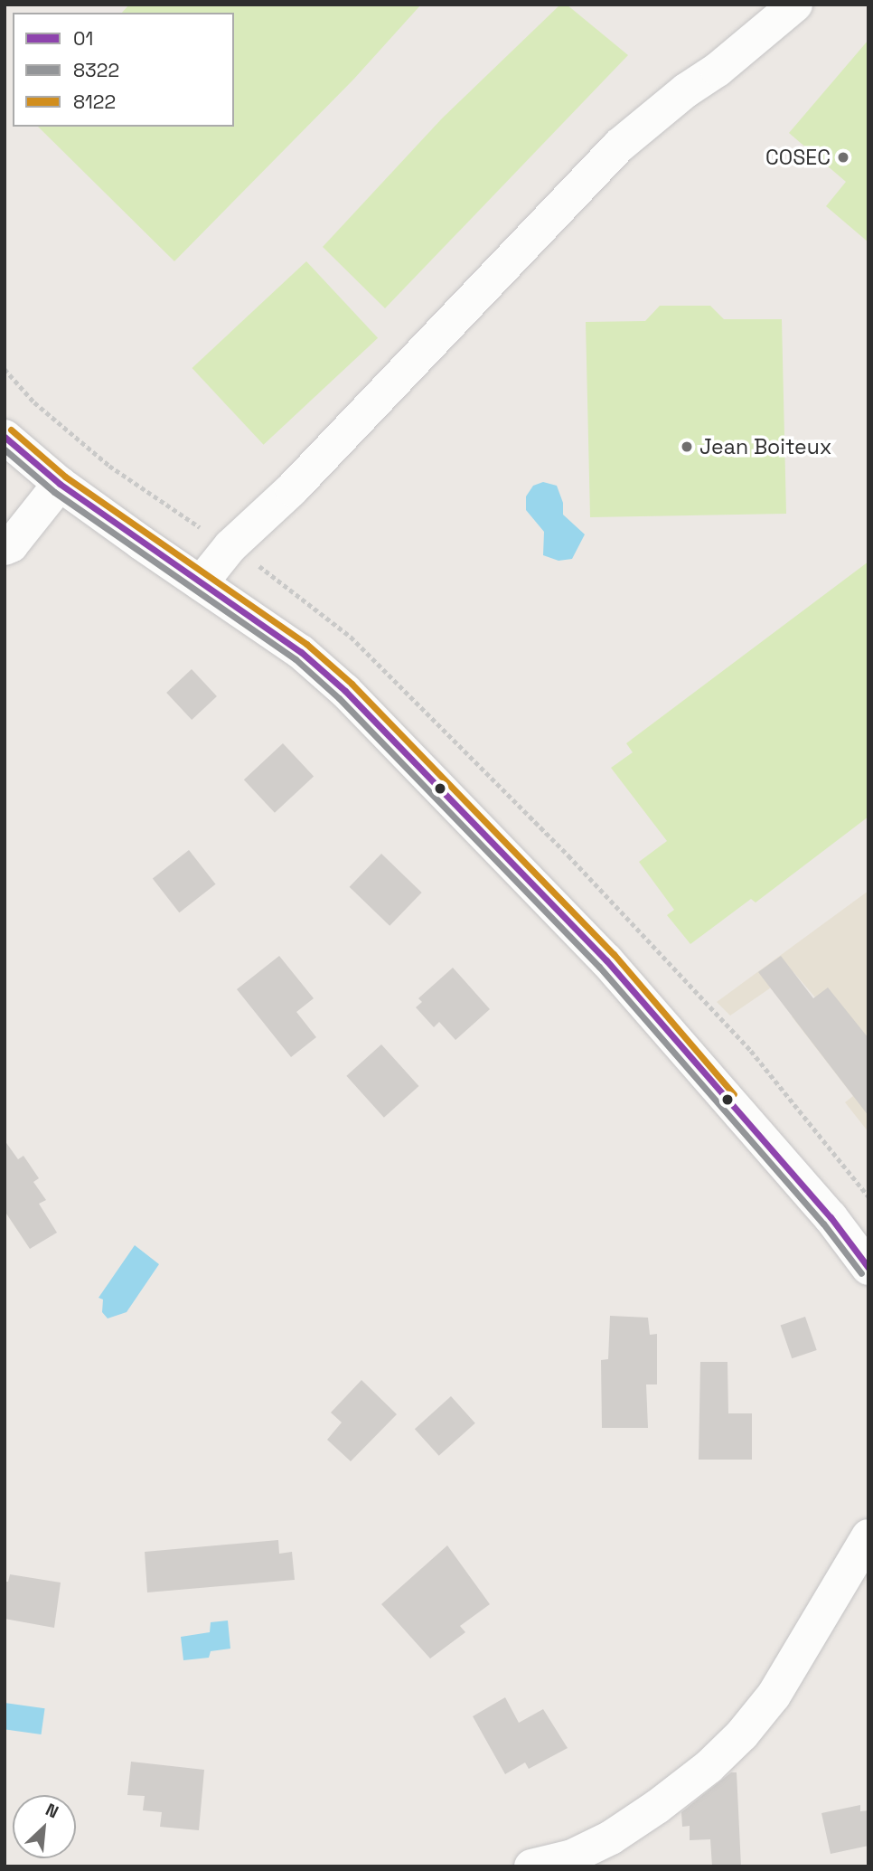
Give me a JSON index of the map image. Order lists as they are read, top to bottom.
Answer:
{
  "places": ["COSEC", "Jean Boiteux"],
  "lines": ["transit line 8122", "transit line 01", "transit line 8322"],
  "legend": ["01", "8322", "8122"],
  "north": "top right"
}
